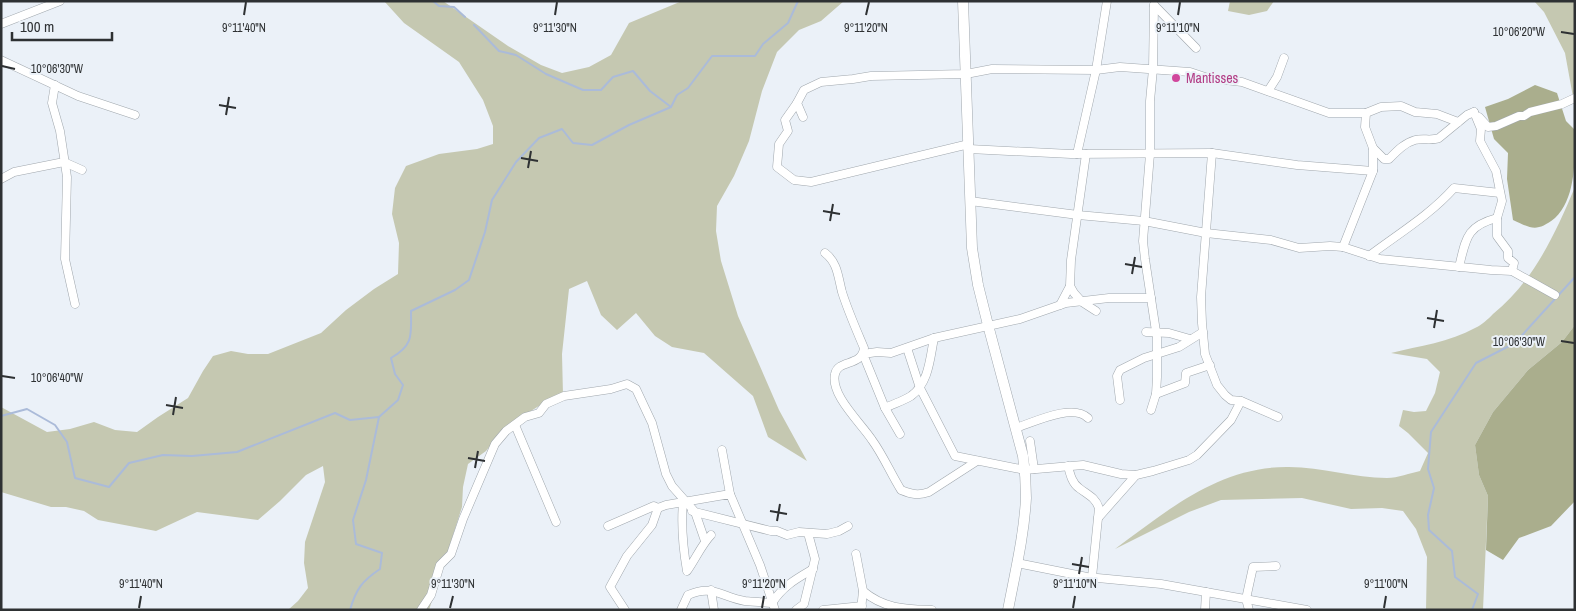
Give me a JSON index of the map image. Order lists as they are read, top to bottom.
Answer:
{
  "places": ["Mantisses"],
  "scale_bar": "100 m",
  "coordinates": [
    "9°11'40\"N",
    "9°11'30\"N",
    "9°11'20\"N",
    "9°11'10\"N",
    "10°06'20\"W",
    "10°06'30\"W",
    "10°06'40\"W",
    "9°11'00\"N"
  ]
}
